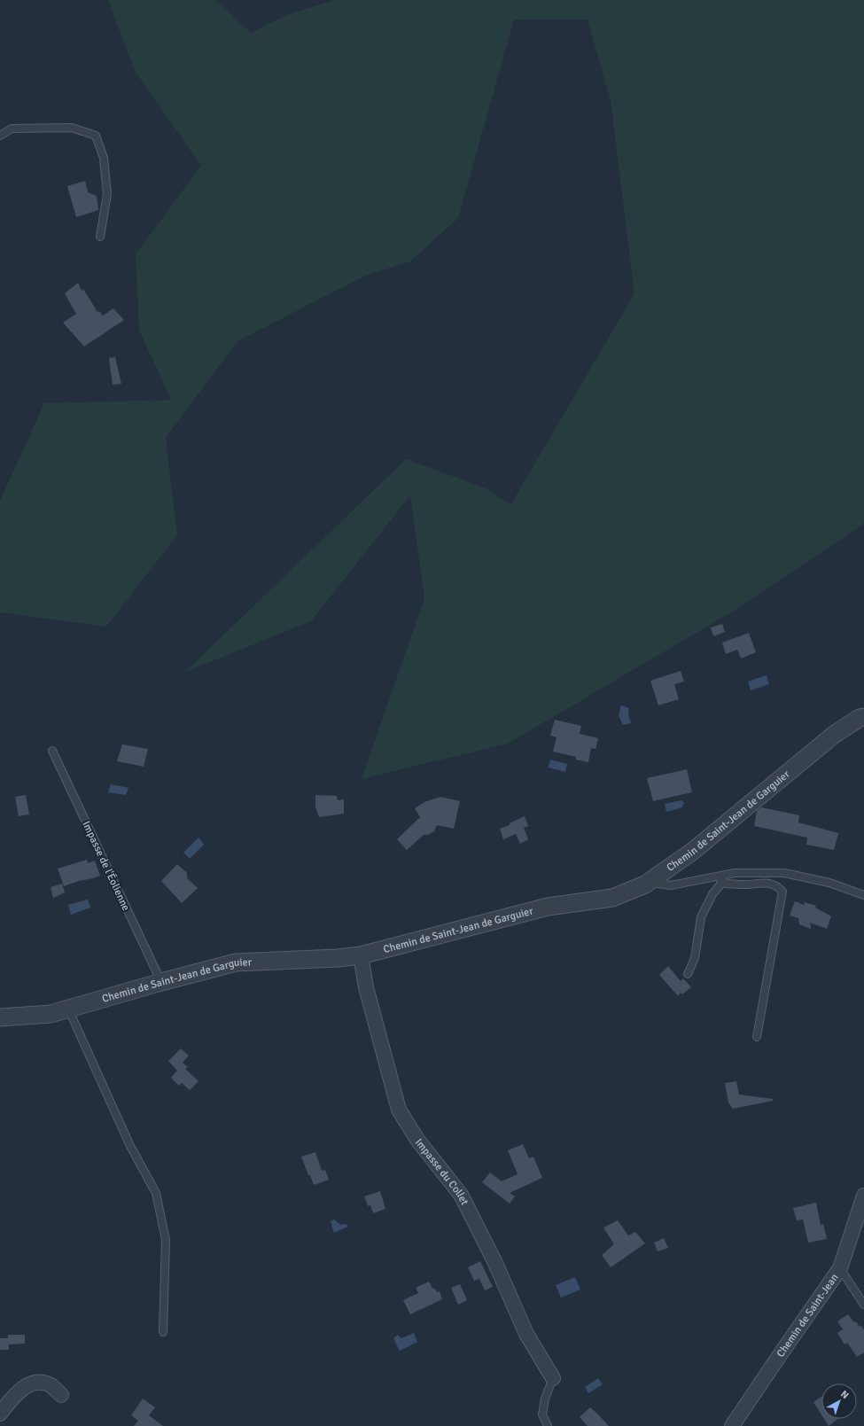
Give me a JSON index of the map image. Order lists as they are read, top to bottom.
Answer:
{
  "streets": {
    "street": ["Chemin de Saint-Jean de Garguier", "Impasse du Collet", "Chemin de Saint-Jean"],
    "lane": ["Impasse de l'Éolienne"]
  },
  "crossings": [
    ["Chemin de Saint-Jean de Garguier", "Impasse de l'Éolienne"],
    ["Chemin de Saint-Jean de Garguier", "Impasse du Collet"]
  ],
  "north": "top right"
}
